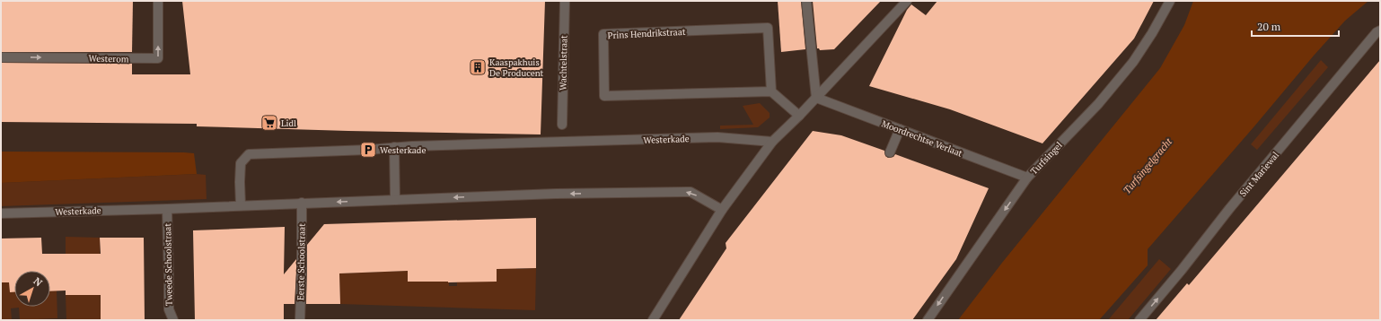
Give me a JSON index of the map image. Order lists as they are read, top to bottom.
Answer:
{
  "streets": {
    "street": [
      "Prins Hendrikstraat",
      "Westerom",
      "Wachtelstraat",
      "Moordrechtse Verlaat",
      "Westerkade",
      "Turfsingel",
      "Sint Mariewal",
      "Eerste Schoolstraat",
      "Tweede Schoolstraat"
    ]
  },
  "crossings": [
    ["Moordrechtse Verlaat", "Turfsingel"],
    ["Westerkade", "Eerste Schoolstraat"],
    ["Westerkade", "Tweede Schoolstraat"]
  ],
  "one_way": ["Turfsingel", "Sint Mariewal"],
  "water": ["Turfsingelgracht"],
  "places": {
    "building": ["Kaaspakhuis De Producent"],
    "supermarket": ["Lidl"],
    "parking": ["Westerkade"]
  },
  "scale_bar": "20 m",
  "north": "top right"
}
